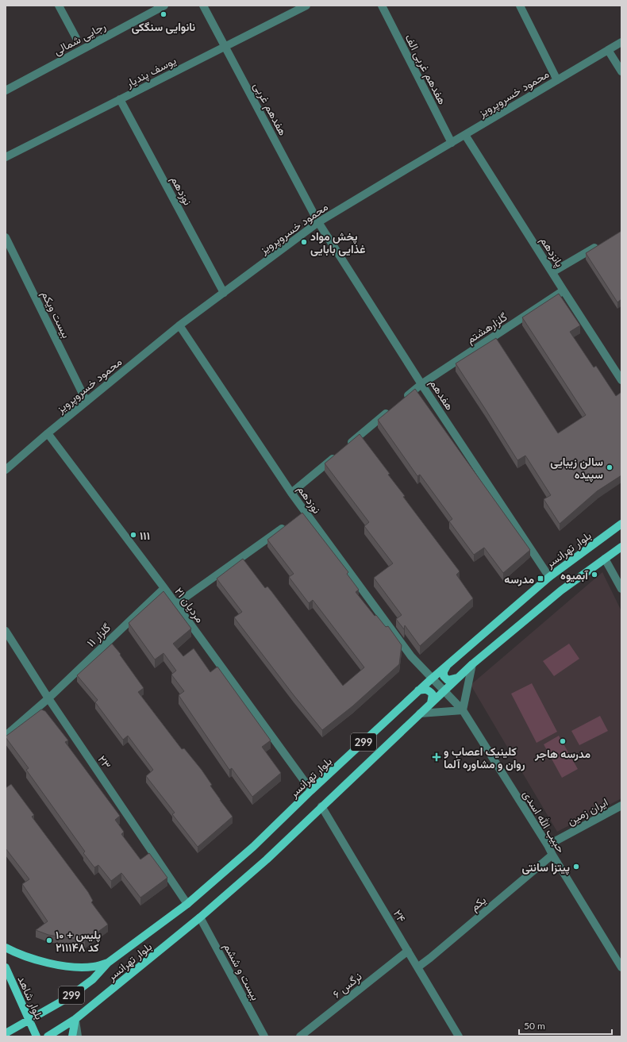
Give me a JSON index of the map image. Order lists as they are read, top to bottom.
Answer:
{
  "streets": {
    "main road": ["بلوار تهرانسر", "299", "بلوار شاهد"],
    "street": [
      "رجایی شمالی",
      "هفدهم غربی الف",
      "یوسف پندیار",
      "محمود خسروپرویز",
      "هفدهم غربی",
      "نوزدهم",
      "پانزدهم",
      "بیست ویکم",
      "گلزارهشتم",
      "هفدهم",
      "۲۱ مردیان",
      "گلزار ۱۱",
      "۲۳",
      "ایران زمین",
      "حبیب الله اسدی",
      "یکم",
      "۲۴",
      "بیست و ششم",
      "نرگس ۶"
    ]
  },
  "crossings": [
    ["هفدهم غربی الف", "محمود خسروپرویز"],
    ["یوسف پندیار", "هفدهم غربی"],
    ["یوسف پندیار", "نوزدهم"],
    ["محمود خسروپرویز", "هفدهم غربی"],
    ["محمود خسروپرویز", "نوزدهم"],
    ["محمود خسروپرویز", "پانزدهم"],
    ["محمود خسروپرویز", "بیست ویکم"],
    ["محمود خسروپرویز", "هفدهم"],
    ["محمود خسروپرویز", "۲۱ مردیان"],
    ["هفدهم غربی", "هفدهم"],
    ["نوزدهم", "بلوار تهرانسر"],
    ["نوزدهم", "حبیب الله اسدی"],
    ["پانزدهم", "گلزارهشتم"],
    ["گلزارهشتم", "هفدهم"],
    ["هفدهم", "بلوار تهرانسر"],
    ["بلوار تهرانسر", "۲۱ مردیان"],
    ["بلوار تهرانسر", "۲۳"],
    ["بلوار تهرانسر", "حبیب الله اسدی"],
    ["بلوار تهرانسر", "۲۴"],
    ["بلوار تهرانسر", "بیست و ششم"],
    ["بلوار تهرانسر", "بلوار شاهد"],
    ["۲۱ مردیان", "گلزار ۱۱"],
    ["گلزار ۱۱", "۲۳"],
    ["ایران زمین", "حبیب الله اسدی"],
    ["حبیب الله اسدی", "یکم"],
    ["یکم", "۲۴"],
    ["۲۴", "نرگس ۶"]
  ],
  "places": {
    "other": [
      "نانوایی سنگکی",
      "پخش مواد غذایی بابایی",
      "سالن زیبایی سپیده",
      "۱۱۱",
      "آبمیوه",
      "مدرسه هاجر",
      "پیتزا سانتی",
      "پلیس + ۱۰ کد ۲۱۱۱۴۸"
    ],
    "transit": ["مدرسه"],
    "health": ["کلینیک اعصاب و روان و مشاوره آلما"]
  },
  "scale_bar": "50 m"
}
